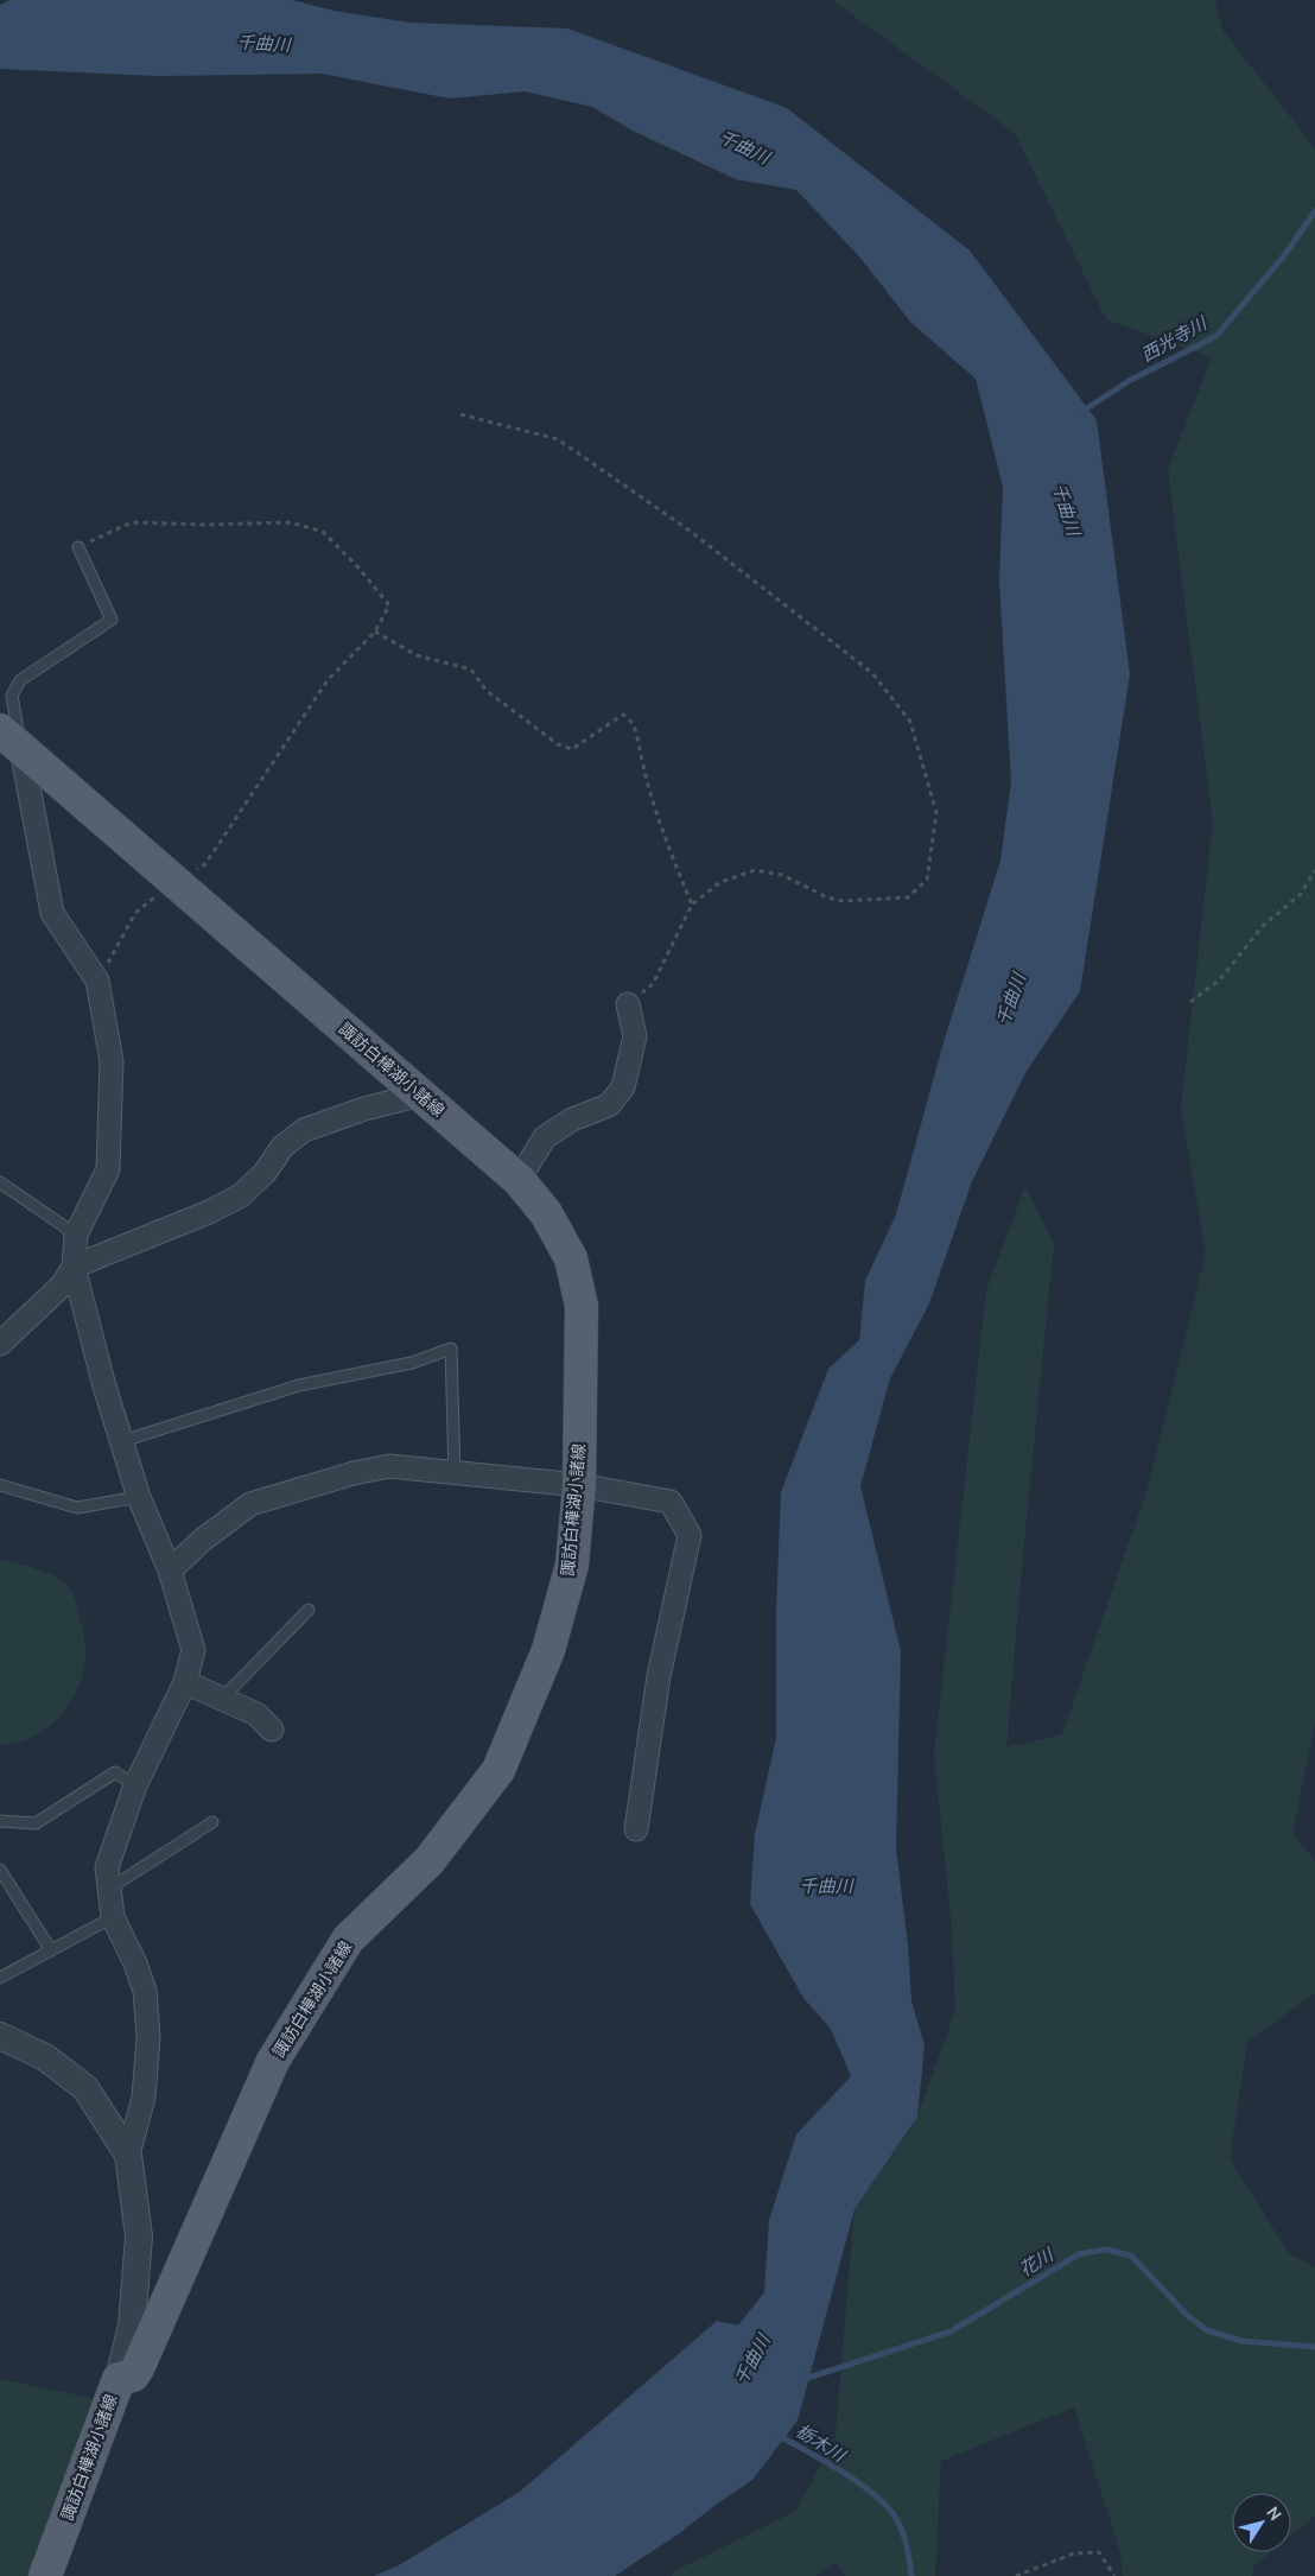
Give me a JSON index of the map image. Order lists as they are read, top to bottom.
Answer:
{
  "streets": {
    "main road": ["諏訪白樺湖小諸線"]
  },
  "water": [
    "千曲川",
    "西光寺川",
    "花川",
    "栃木川"
  ],
  "north": "top right"
}
